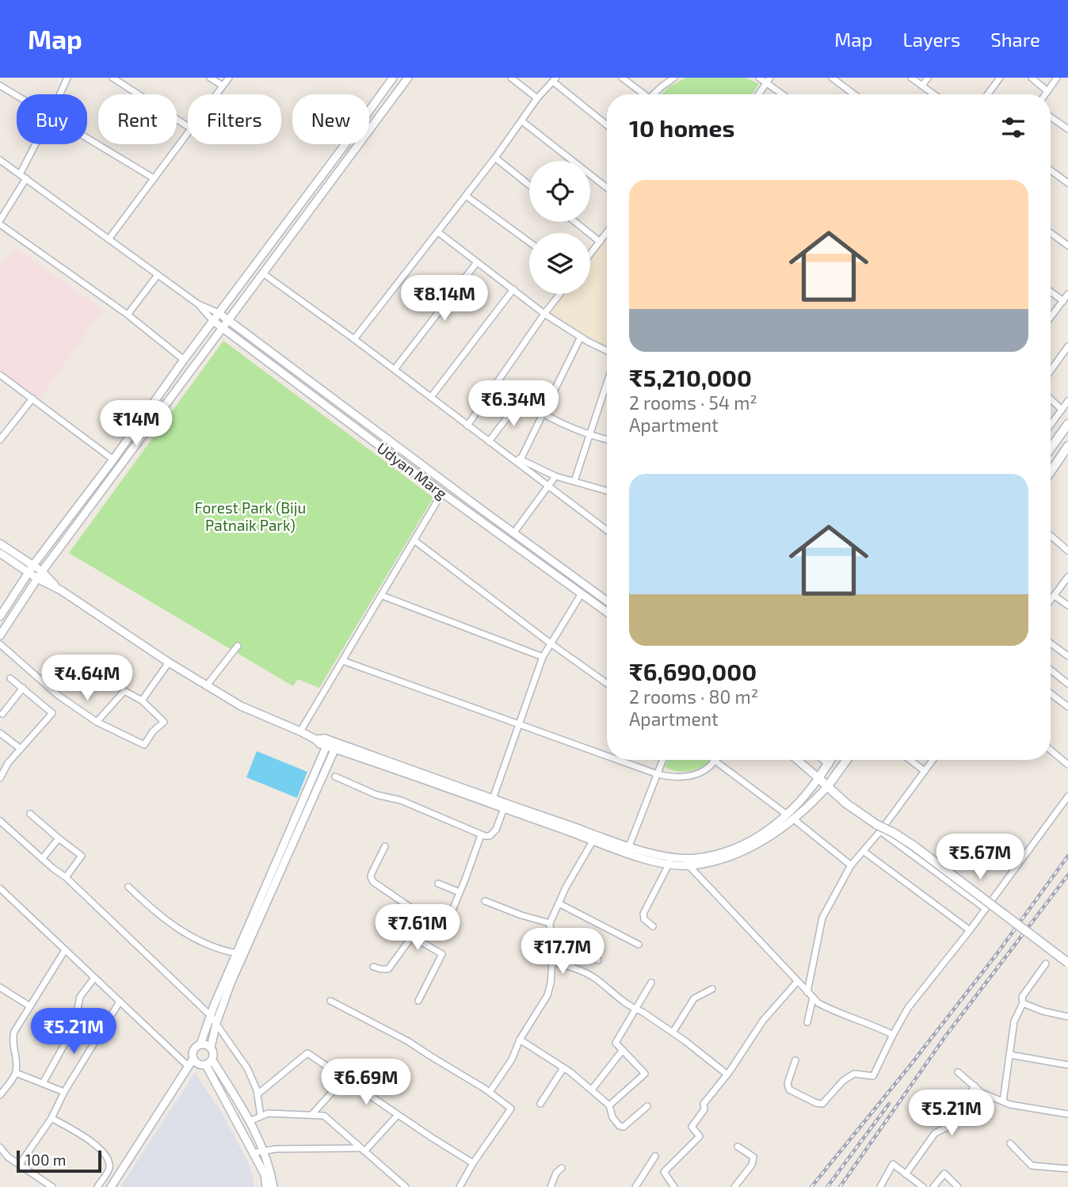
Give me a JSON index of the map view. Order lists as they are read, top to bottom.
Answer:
{
  "streets": {
    "street": ["Udyan Marg"]
  },
  "parks": ["Forest Park (Biju Patnaik Park)"],
  "scale_bar": "100 m",
  "page": {
    "header": "Map",
    "nav": ["Map", "Layers", "Share"],
    "chip": [
      "Buy",
      "Rent",
      "Filters",
      "New"
    ],
    "heading": "10 homes",
    "list": [
      {
        "name": "₹5,210,000",
        "note": "2 rooms · 54 m² · Apartment"
      },
      {
        "name": "₹6,690,000",
        "note": "2 rooms · 80 m² · Apartment"
      }
    ],
    "price": [
      "₹8.14M",
      "₹6.34M",
      "₹14M",
      "₹4.64M",
      "₹5.67M",
      "₹7.61M",
      "₹17.7M",
      "₹5.21M",
      "₹6.69M",
      "₹5.21M"
    ],
    "scale": "100 m"
  }
}
